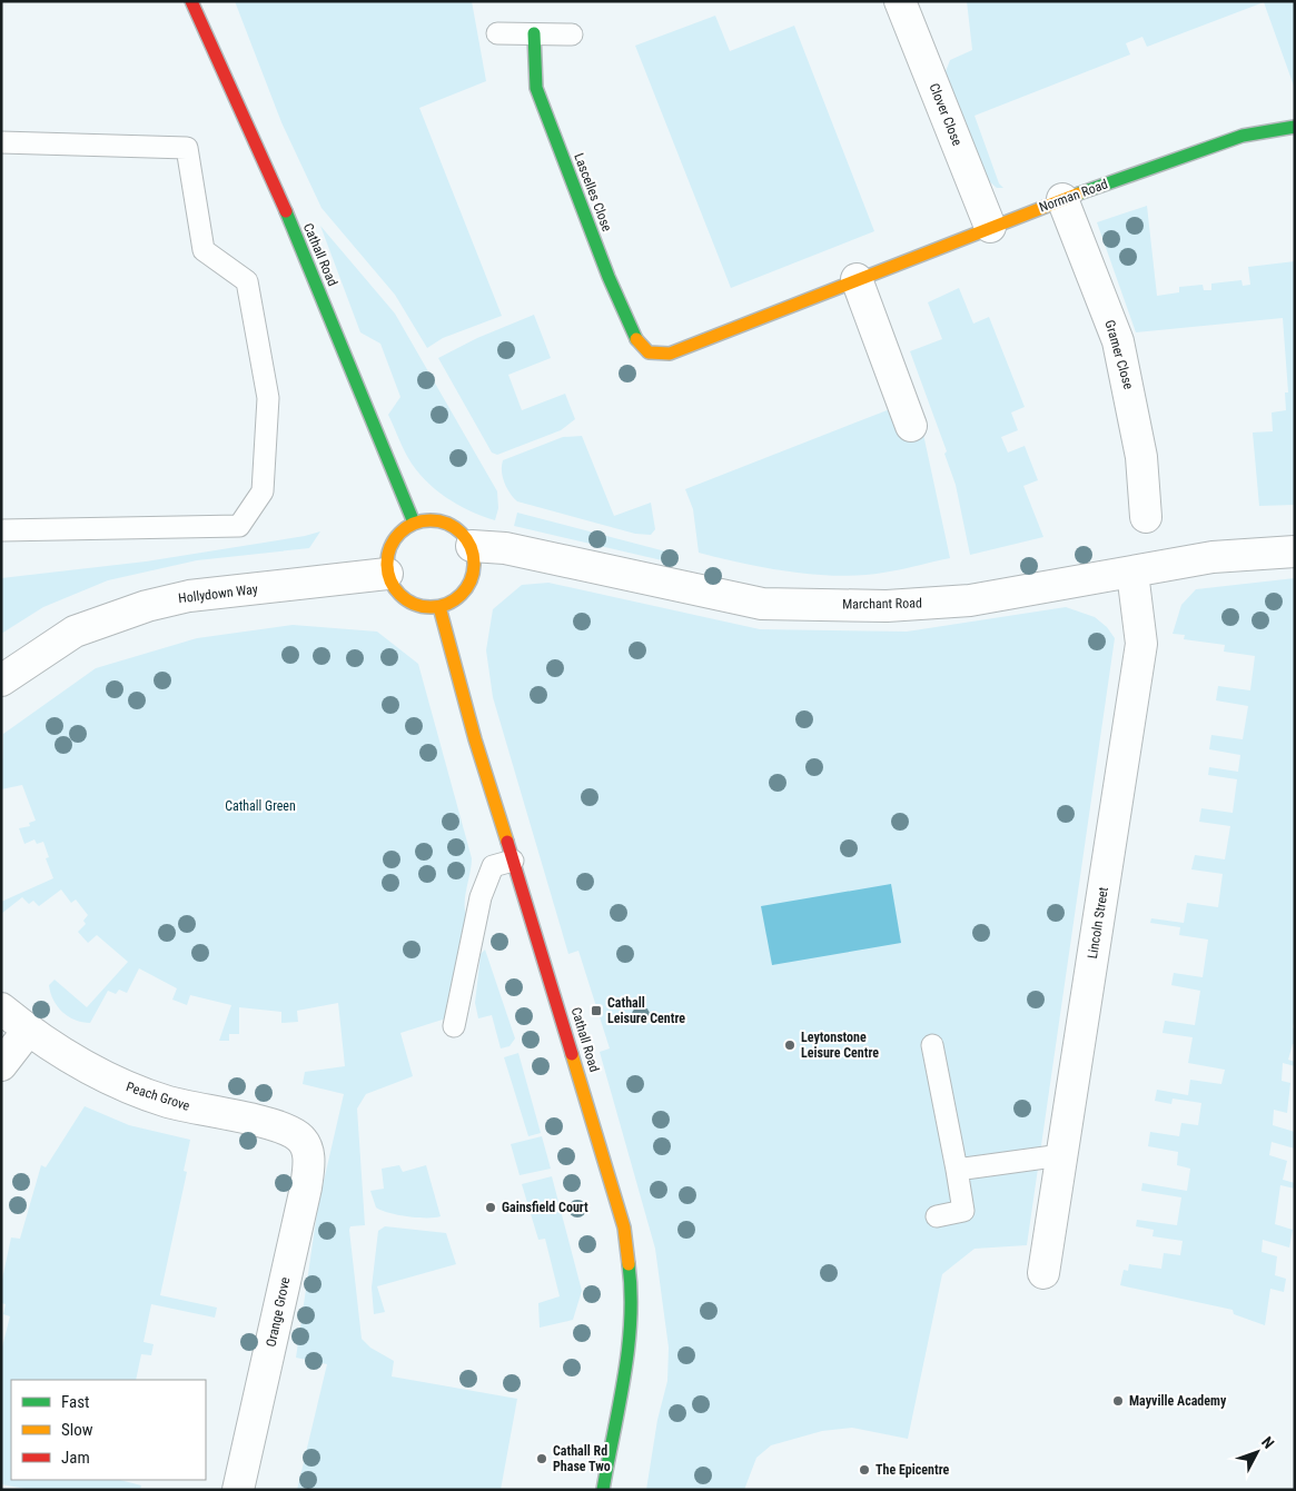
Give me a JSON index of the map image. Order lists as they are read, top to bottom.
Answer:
{
  "streets": {
    "main road": ["Lascelles Close", "Norman Road", "Cathall Road"],
    "street": [
      "Clover Close",
      "Gramer Close",
      "Hollydown Way",
      "Marchant Road",
      "Lincoln Street",
      "Peach Grove",
      "Orange Grove"
    ]
  },
  "crossings": [
    ["Clover Close", "Norman Road"],
    ["Lascelles Close", "Norman Road"],
    ["Norman Road", "Gramer Close"],
    ["Cathall Road", "Hollydown Way"],
    ["Cathall Road", "Marchant Road"],
    ["Hollydown Way", "Marchant Road"],
    ["Marchant Road", "Lincoln Street"],
    ["Peach Grove", "Orange Grove"]
  ],
  "parks": ["Cathall Green"],
  "places": {
    "transit": ["Cathall Leisure Centre"],
    "other": [
      "Leytonstone Leisure Centre",
      "Gainsfield Court",
      "Mayville Academy",
      "Cathall Rd Phase Two",
      "The Epicentre"
    ]
  },
  "legend": ["Fast", "Slow", "Jam"],
  "north": "top right"
}
